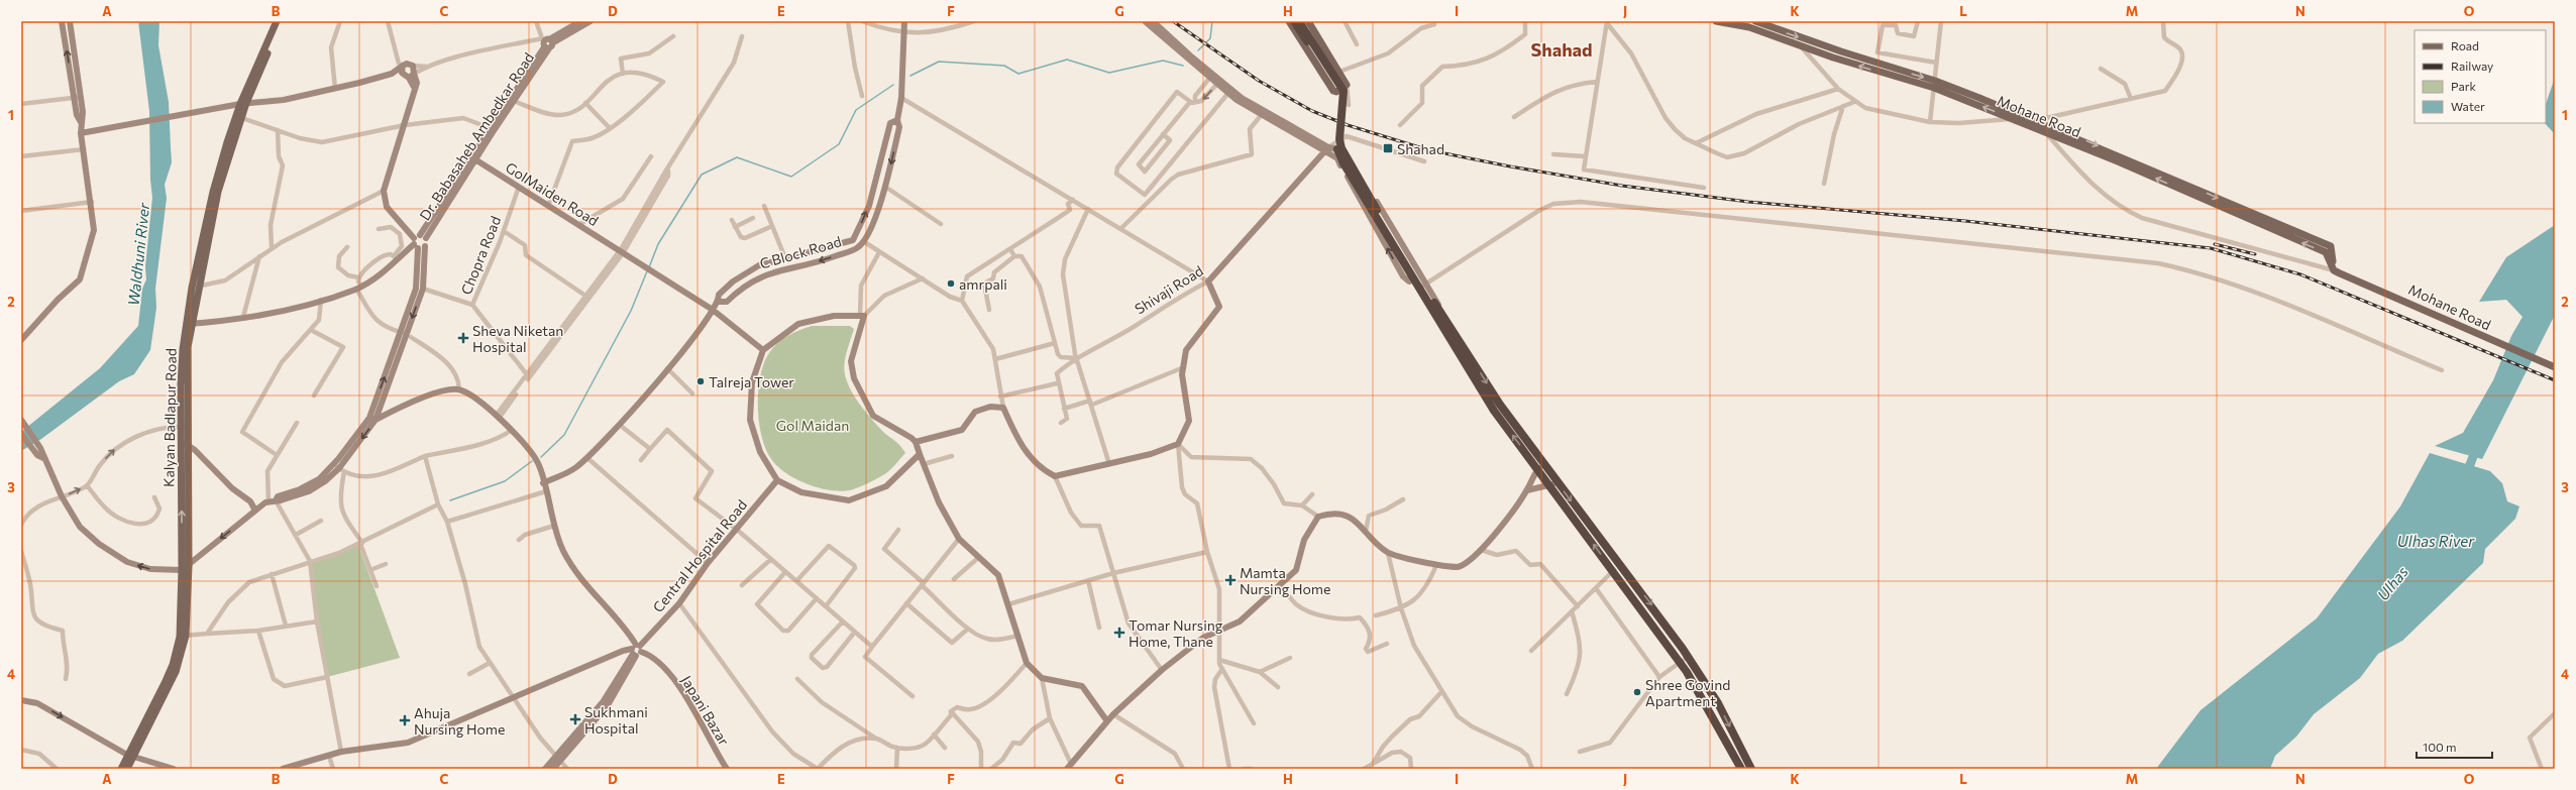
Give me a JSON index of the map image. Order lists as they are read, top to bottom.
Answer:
{
  "streets": {
    "main road": ["Mohane Road", "Kalyan Badlapur Road"],
    "street": [
      "Dr. Babasaheb Ambedkar Road",
      "GolMaiden Road",
      "C Block Road",
      "Chopra Road",
      "Shivaji Road",
      "Central Hospital Road",
      "Japani Bazar"
    ]
  },
  "crossings": [
    ["Dr. Babasaheb Ambedkar Road", "GolMaiden Road"],
    ["GolMaiden Road", "C Block Road"],
    ["GolMaiden Road", "Chopra Road"],
    ["Central Hospital Road", "Japani Bazar"]
  ],
  "districts": ["Shahad"],
  "water": ["Waldhuni River", "Ulhas River", "Ulhas"],
  "parks": ["Gol Maidan"],
  "places": {
    "transit": ["Shahad"],
    "other": ["amrpali", "Talreja Tower", "Shree Govind Apartment"],
    "health": [
      "Sheva Niketan Hospital",
      "Mamta Nursing Home",
      "Tomar Nursing Home, Thane",
      "Sukhmani Hospital",
      "Ahuja Nursing Home"
    ]
  },
  "legend": [
    "Road",
    "Railway",
    "Park",
    "Water"
  ],
  "scale_bar": "100 m",
  "grid": {
    "columns": [
      "A",
      "B",
      "C",
      "D",
      "E",
      "F",
      "G",
      "H",
      "I",
      "J",
      "K",
      "L",
      "M",
      "N",
      "O"
    ],
    "rows": [
      "1",
      "2",
      "3",
      "4"
    ]
  }
}
